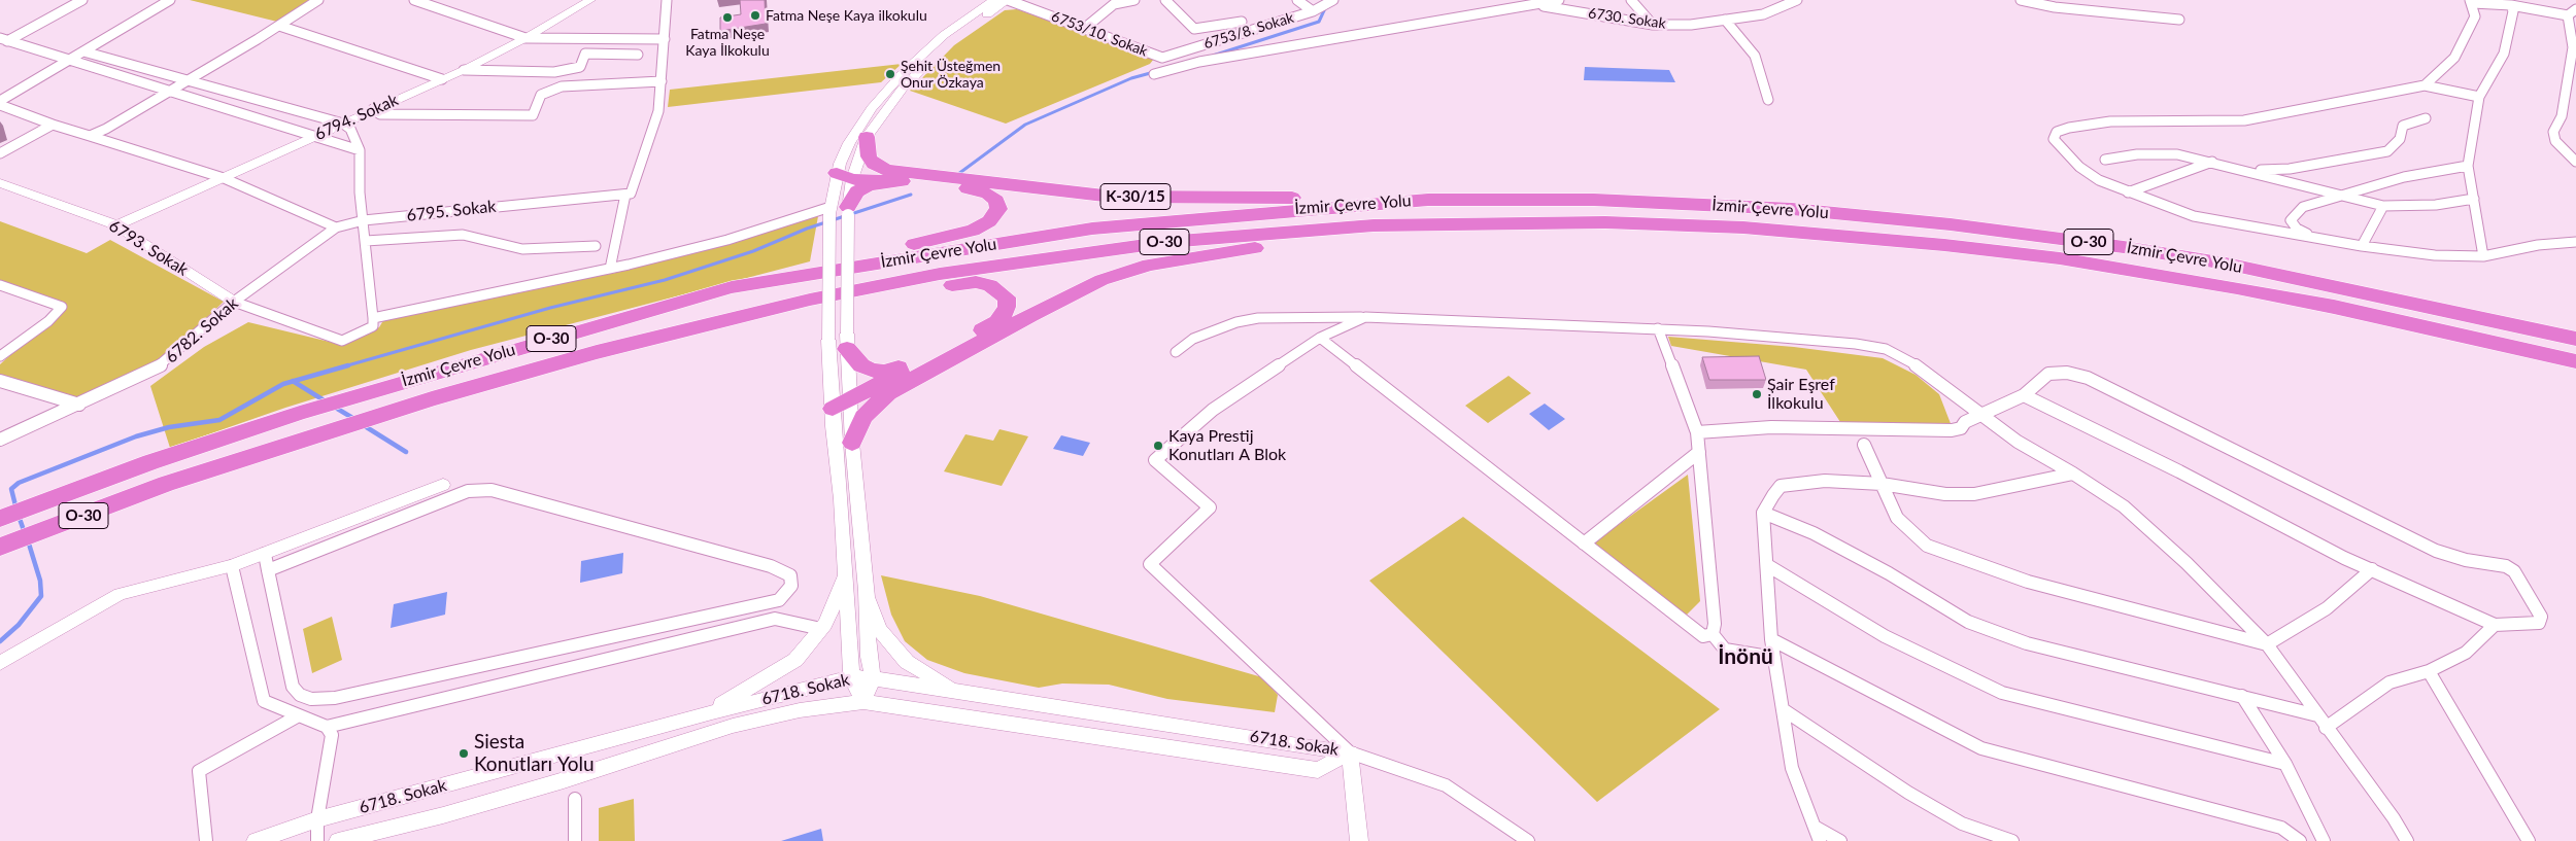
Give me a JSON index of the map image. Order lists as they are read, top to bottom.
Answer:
{
  "streets": {
    "highway": ["K-30/15", "İzmir Çevre Yolu", "O-30"],
    "street": [
      "6730. Sokak",
      "6753/8. Sokak",
      "6753/10. Sokak",
      "6794. Sokak",
      "6795. Sokak",
      "6793. Sokak",
      "6782. Sokak",
      "6718. Sokak"
    ]
  },
  "crossings": [
    ["6753/8. Sokak", "6753/10. Sokak"],
    ["6794. Sokak", "6793. Sokak"],
    ["K-30/15", "İzmir Çevre Yolu"],
    ["6795. Sokak", "6782. Sokak"],
    ["6793. Sokak", "6782. Sokak"]
  ],
  "districts": ["İnönü"],
  "places": [
    "Fatma Neşe Kaya ilkokulu",
    "Fatma Neşe Kaya İlkokulu",
    "Şehit Üsteğmen Onur Özkaya",
    "Şair Eşref İlkokulu",
    "Kaya Prestij Konutları A Blok",
    "Siesta Konutları Yolu"
  ]
}
